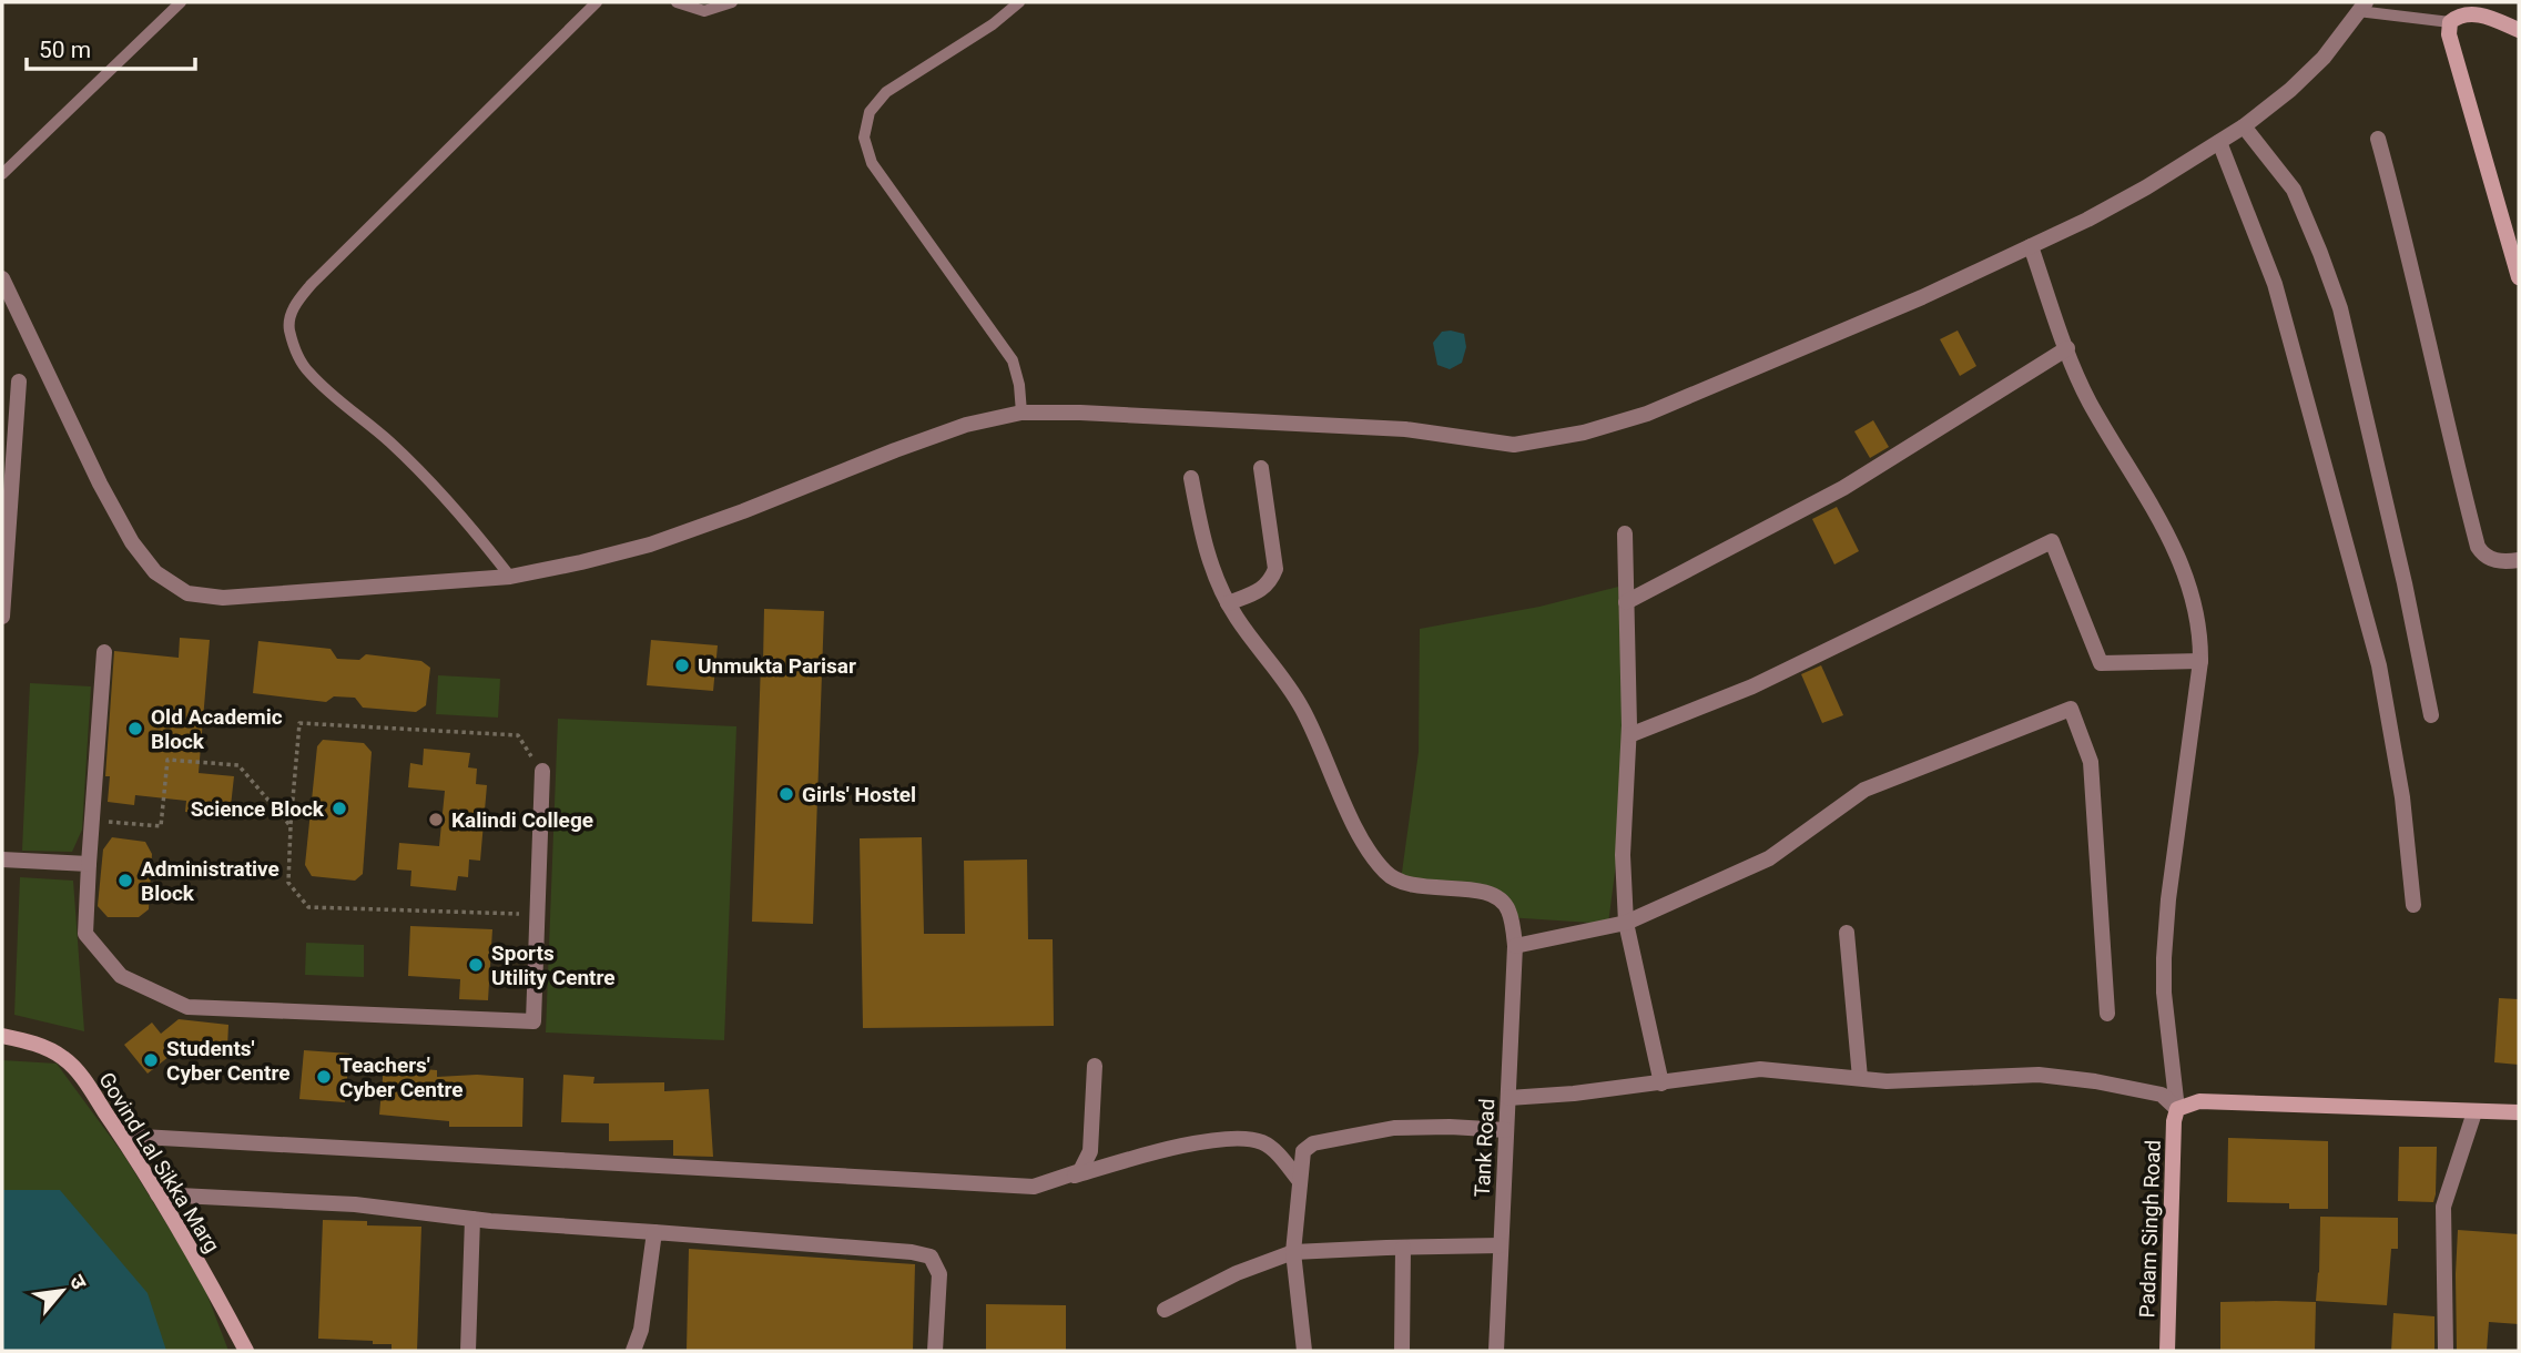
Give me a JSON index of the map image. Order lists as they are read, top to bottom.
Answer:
{
  "streets": {
    "street": ["Tank Road", "Govind Lal Sikka Marg", "Padam Singh Road"]
  },
  "places": [
    "Unmukta Parisar",
    "Old Academic Block",
    "Girls' Hostel",
    "Science Block",
    "Kalindi College",
    "Administrative Block",
    "Sports Utility Centre",
    "Students' Cyber Centre",
    "Teachers' Cyber Centre"
  ],
  "scale_bar": "50 m",
  "north": "top right"
}
